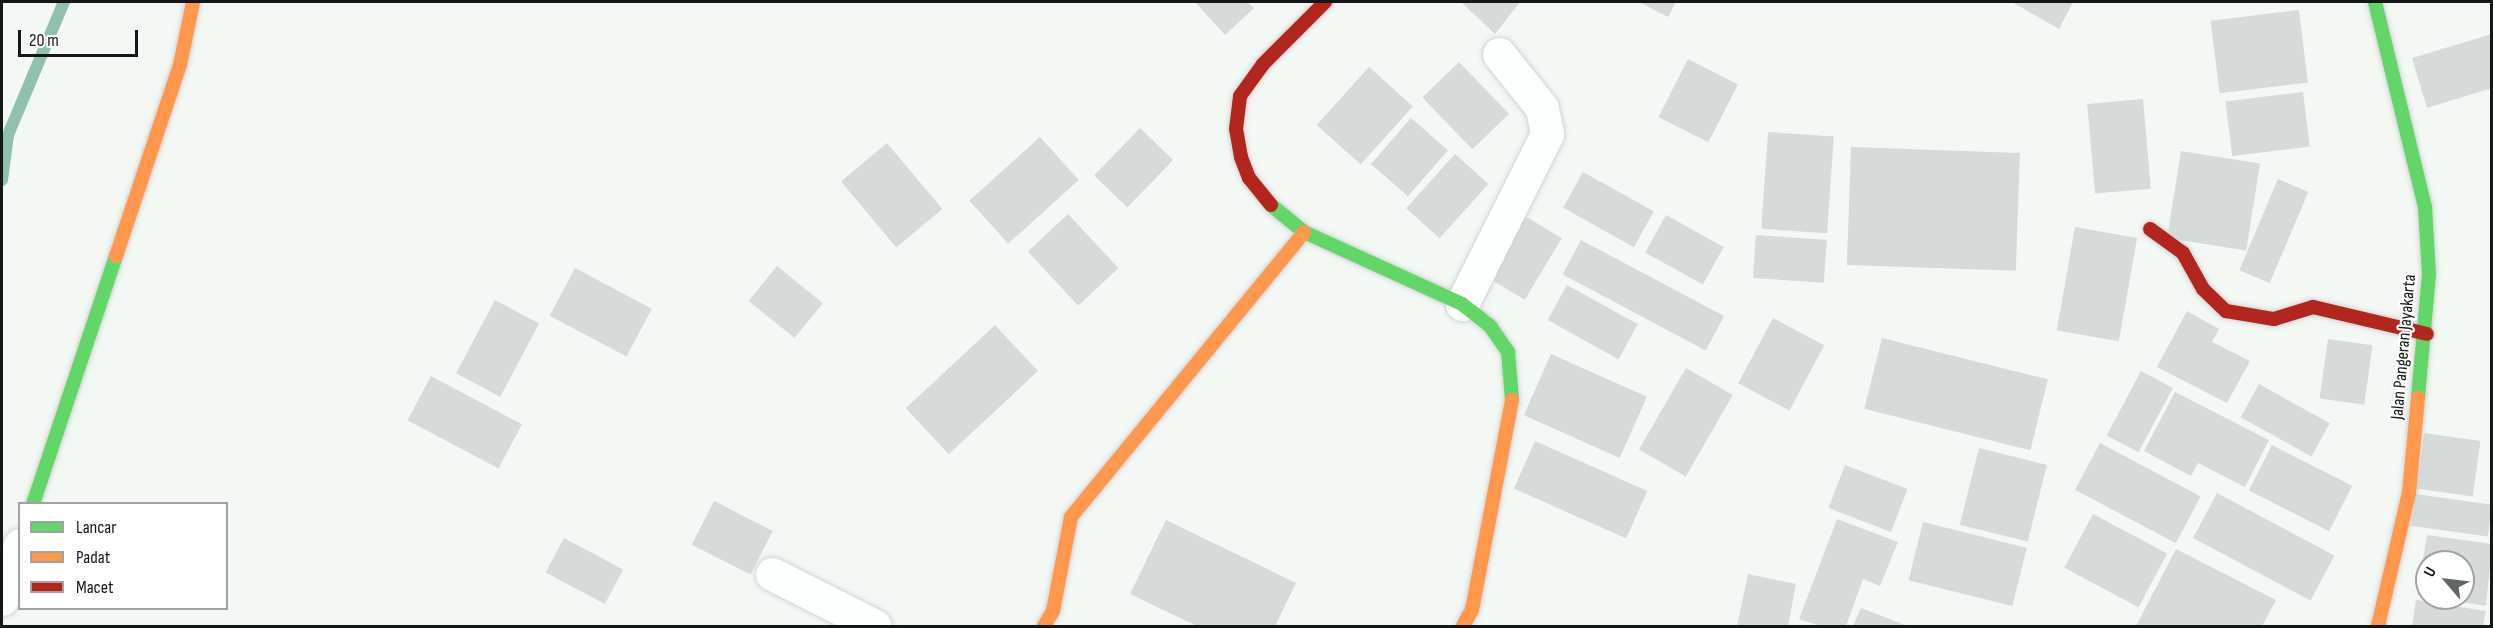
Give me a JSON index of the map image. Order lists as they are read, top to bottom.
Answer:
{
  "streets": {
    "street": ["Jalan Pangeran Jayakarta"]
  },
  "legend": ["Lancar", "Padat", "Macet"],
  "scale_bar": "20 m",
  "north": "top left"
}
